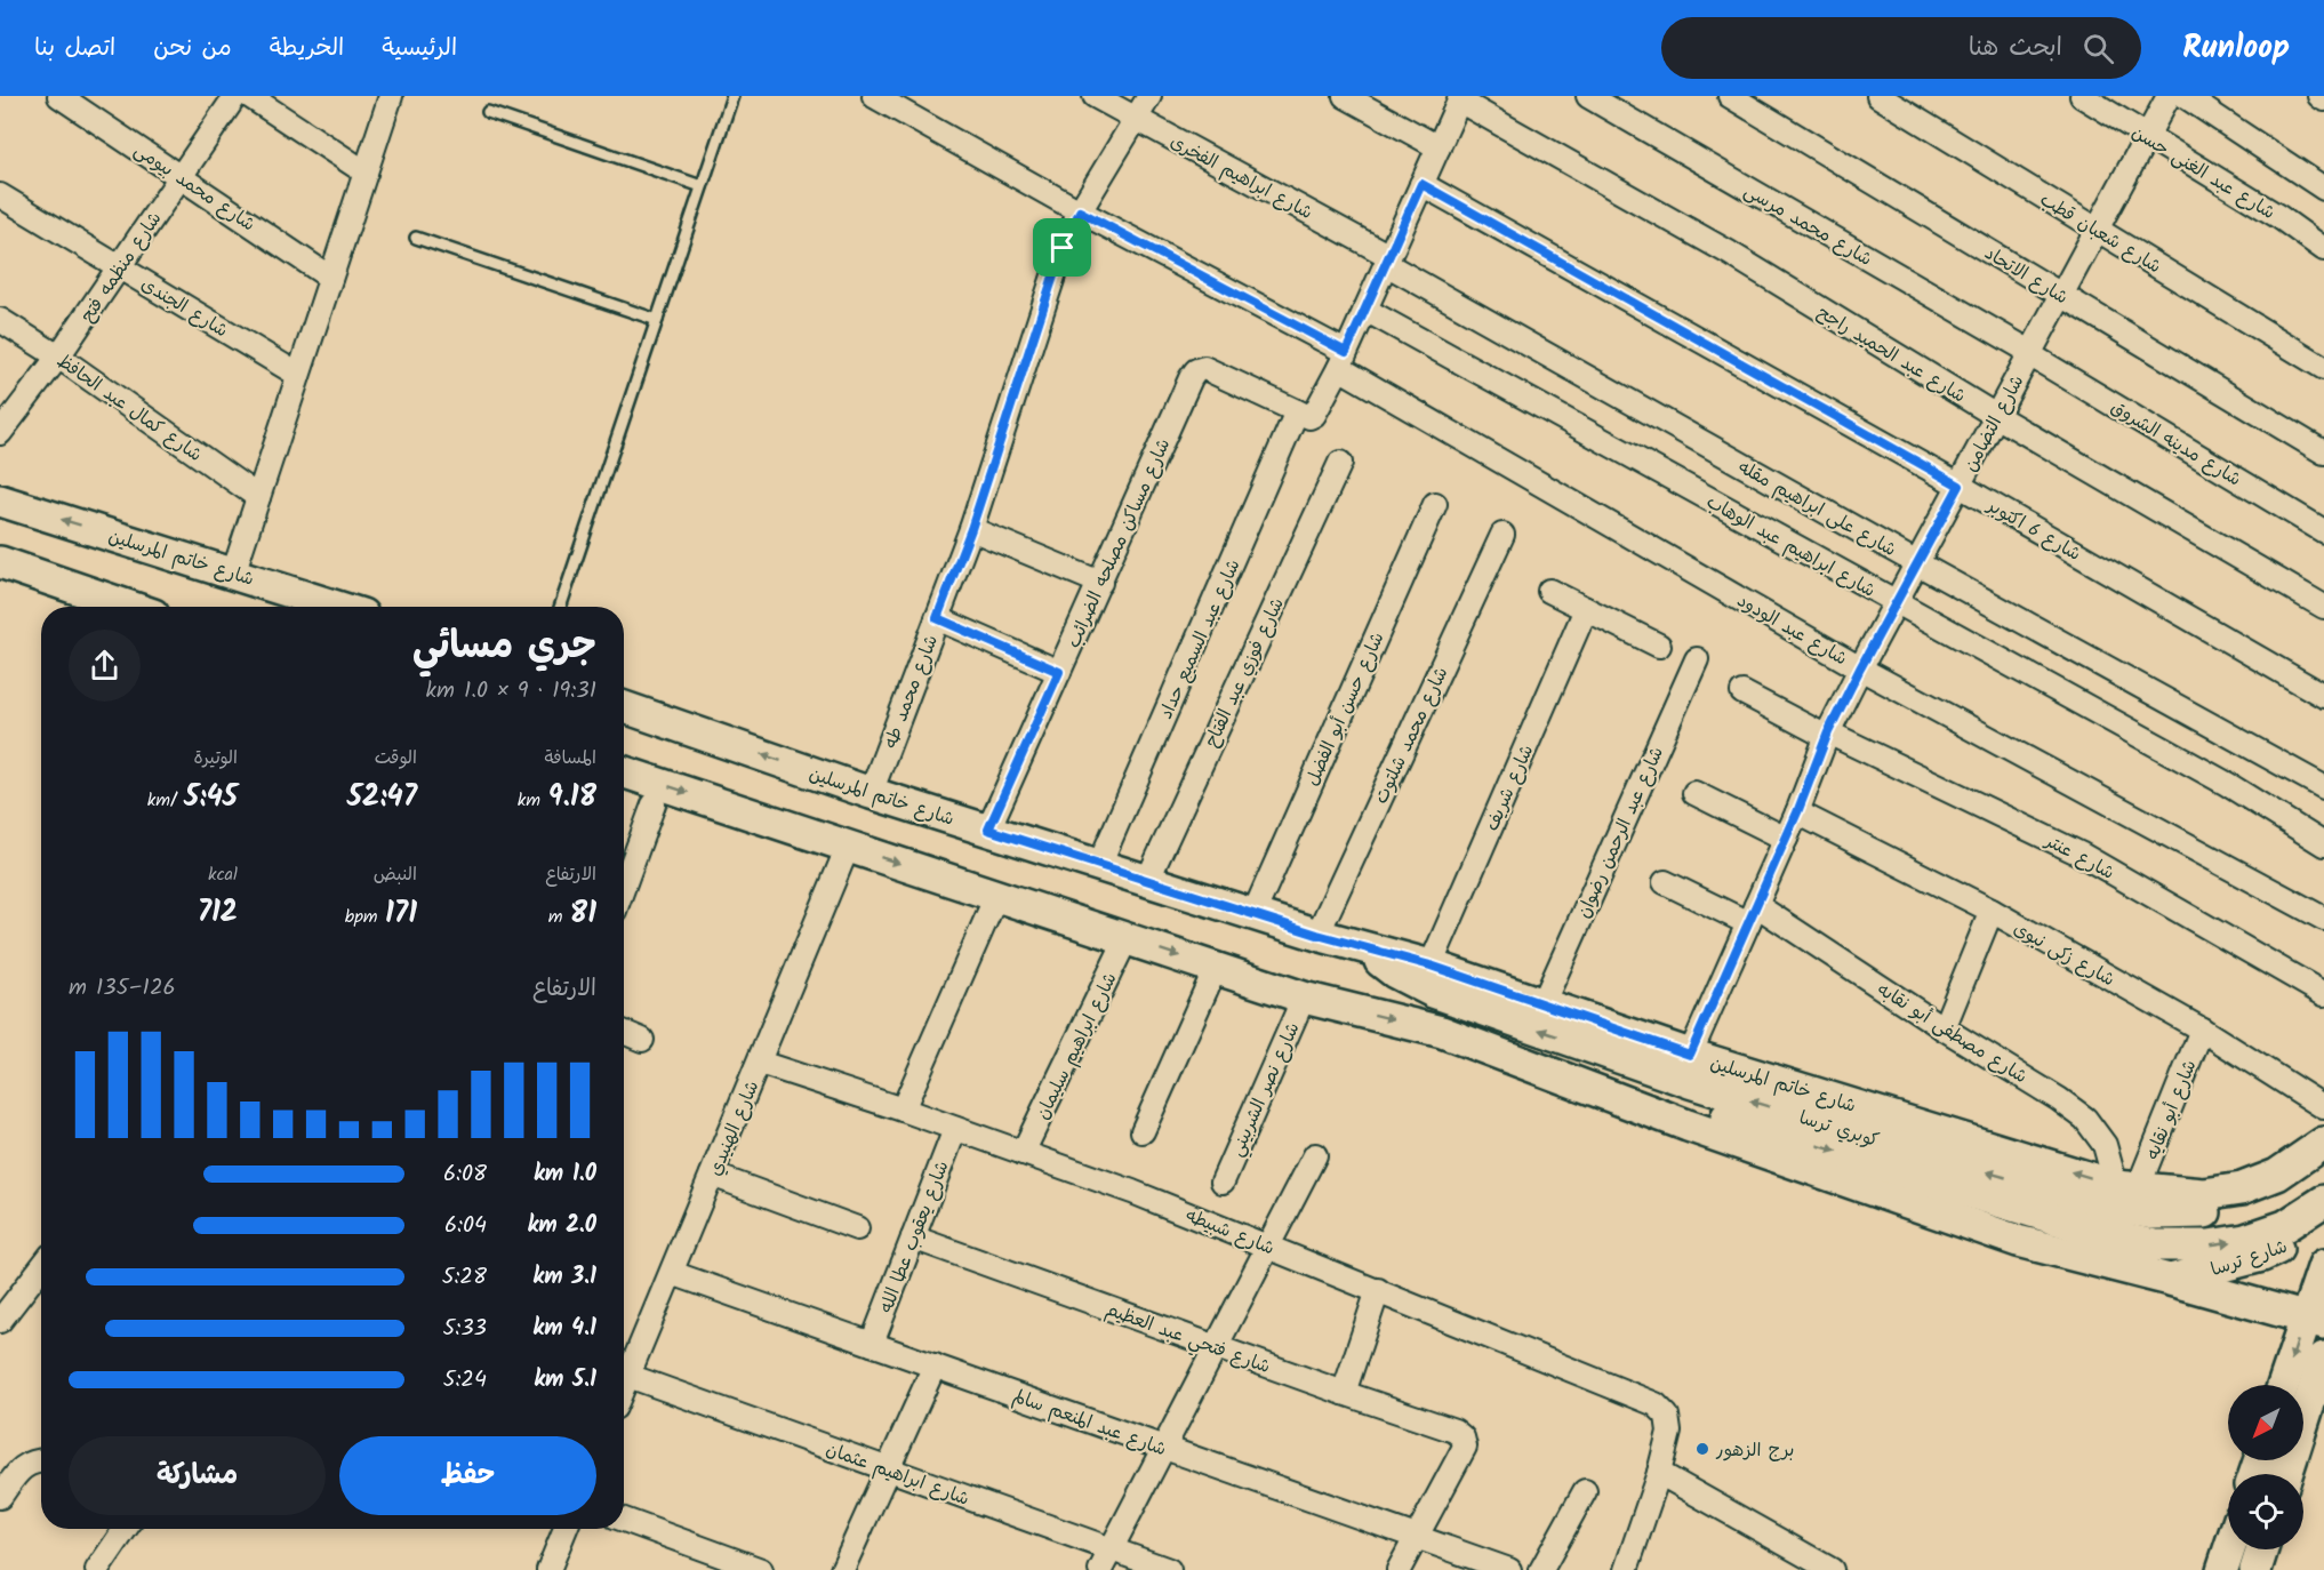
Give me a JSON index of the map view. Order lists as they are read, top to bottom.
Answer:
{
  "streets": {
    "main road": ["شارع خاتم المرسلين", "كوبري ترسا", "شارع ترسا"],
    "street": [
      "شارع عبد الغنى حسن",
      "شارع ابراهيم الفخرى",
      "شارع محمد بيومى",
      "شارع محمد مرسى",
      "شارع شعبان قطب",
      "شارع منظمه فتح",
      "شارع الاتحاد",
      "شارع الجندى",
      "شارع عبد الحميد راجح",
      "شارع كمال عبد الحافظ",
      "شارع التضامن",
      "شارع مدينه الشروق",
      "شارع على ابراهيم مقله",
      "شارع 6 اكتوبر",
      "شارع مساكن مصلحه الضرائب",
      "شارع ابراهيم عبد الوهاب",
      "شارع عبد الودود",
      "شارع عبد السميع حداد",
      "شارع فوزي عبد الفتاح",
      "شارع محمد طه",
      "شارع حسن أبو الفضل",
      "شارع محمد شلتوت",
      "شارع شريف",
      "شارع عبد الرحمن رضوان",
      "شارع عنتر",
      "شارع زكى نبوى",
      "شارع مصطفى أبو نقابه",
      "شارع ابراهيم سليمان",
      "شارع نصر الشربيني",
      "شارع أبو نقايه",
      "شارع الهنيدي",
      "شارع شبيطه",
      "شارع يعقوب عطا الله",
      "شارع فتحي عبد العظيم",
      "شارع عبد المنعم سالم",
      "شارع ابراهيم عثمان"
    ]
  },
  "crossings": [
    ["شارع عبد الغنى حسن", "شارع التضامن"],
    ["شارع ابراهيم الفخرى", "شارع على ابراهيم مقله"],
    ["شارع ابراهيم الفخرى", "شارع عبد السميع حداد"],
    ["شارع ابراهيم الفخرى", "شارع محمد طه"],
    ["شارع محمد بيومى", "شارع منظمه فتح"],
    ["شارع محمد مرسى", "شارع التضامن"],
    ["شارع محمد مرسى", "شارع مدينه الشروق"],
    ["شارع شعبان قطب", "شارع التضامن"],
    ["شارع منظمه فتح", "شارع الجندى"],
    ["شارع منظمه فتح", "شارع كمال عبد الحافظ"],
    ["شارع الاتحاد", "شارع التضامن"],
    ["شارع عبد الحميد راجح", "شارع التضامن"],
    ["شارع عبد الحميد راجح", "شارع عبد السميع حداد"],
    ["شارع التضامن", "شارع مدينه الشروق"],
    ["شارع التضامن", "شارع على ابراهيم مقله"],
    ["شارع التضامن", "شارع 6 اكتوبر"],
    ["شارع التضامن", "شارع ابراهيم عبد الوهاب"],
    ["شارع التضامن", "شارع خاتم المرسلين"],
    ["شارع التضامن", "شارع عبد الودود"],
    ["شارع التضامن", "شارع عنتر"],
    ["شارع التضامن", "شارع زكى نبوى"],
    ["شارع التضامن", "شارع مصطفى أبو نقابه"],
    ["شارع على ابراهيم مقله", "شارع عبد السميع حداد"],
    ["شارع 6 اكتوبر", "شارع عبد السميع حداد"],
    ["شارع مساكن مصلحه الضرائب", "شارع خاتم المرسلين"],
    ["شارع مساكن مصلحه الضرائب", "شارع عبد السميع حداد"],
    ["شارع ابراهيم عبد الوهاب", "شارع عبد السميع حداد"],
    ["شارع خاتم المرسلين", "شارع عبد السميع حداد"],
    ["شارع خاتم المرسلين", "شارع فوزي عبد الفتاح"],
    ["شارع خاتم المرسلين", "شارع محمد طه"],
    ["شارع خاتم المرسلين", "شارع حسن أبو الفضل"],
    ["شارع خاتم المرسلين", "شارع محمد شلتوت"],
    ["شارع خاتم المرسلين", "شارع شريف"],
    ["شارع خاتم المرسلين", "شارع عبد الرحمن رضوان"],
    ["شارع خاتم المرسلين", "شارع مصطفى أبو نقابه"],
    ["شارع خاتم المرسلين", "شارع أبو نقايه"],
    ["شارع خاتم المرسلين", "كوبري ترسا"],
    ["شارع عبد الودود", "شارع عبد السميع حداد"],
    ["شارع عبد الودود", "شارع محمد طه"],
    ["شارع زكى نبوى", "شارع أبو نقايه"],
    ["شارع مصطفى أبو نقابه", "شارع أبو نقايه"],
    ["شارع مصطفى أبو نقابه", "كوبري ترسا"],
    ["شارع ابراهيم سليمان", "شارع شبيطه"],
    ["شارع أبو نقايه", "كوبري ترسا"],
    ["شارع الهنيدي", "شارع شبيطه"],
    ["شارع الهنيدي", "شارع عبد المنعم سالم"],
    ["شارع الهنيدي", "شارع ابراهيم عثمان"],
    ["شارع شبيطه", "شارع يعقوب عطا الله"],
    ["شارع يعقوب عطا الله", "شارع فتحي عبد العظيم"],
    ["شارع يعقوب عطا الله", "شارع عبد المنعم سالم"],
    ["شارع فتحي عبد العظيم", "شارع عبد المنعم سالم"]
  ],
  "places": ["برج الزهور"],
  "north": "bottom left",
  "page": {
    "header": "Runloop",
    "search": "ابحث هنا",
    "nav": [
      "الرئيسية",
      "الخريطة",
      "من نحن",
      "اتصل بنا"
    ],
    "heading": ["جري مسائي", "19:31 · 9 × 1.0 km"],
    "stats": [
      ["المسافة", "9.18 km"],
      ["الوقت", "52:47"],
      ["الوتيرة", "5:45 /km"],
      ["الارتفاع", "81 m"],
      ["النبض", "171 bpm"],
      ["kcal", "712"]
    ],
    "chart": ["الارتفاع", "126–135 m"],
    "list": [
      {
        "name": "1.0 km",
        "note": "6:08"
      },
      {
        "name": "2.0 km",
        "note": "6:04"
      },
      {
        "name": "3.1 km",
        "note": "5:28"
      },
      {
        "name": "4.1 km",
        "note": "5:33"
      },
      {
        "name": "5.1 km",
        "note": "5:24"
      }
    ],
    "buttons": ["حفظ", "مشاركة"]
  }
}
